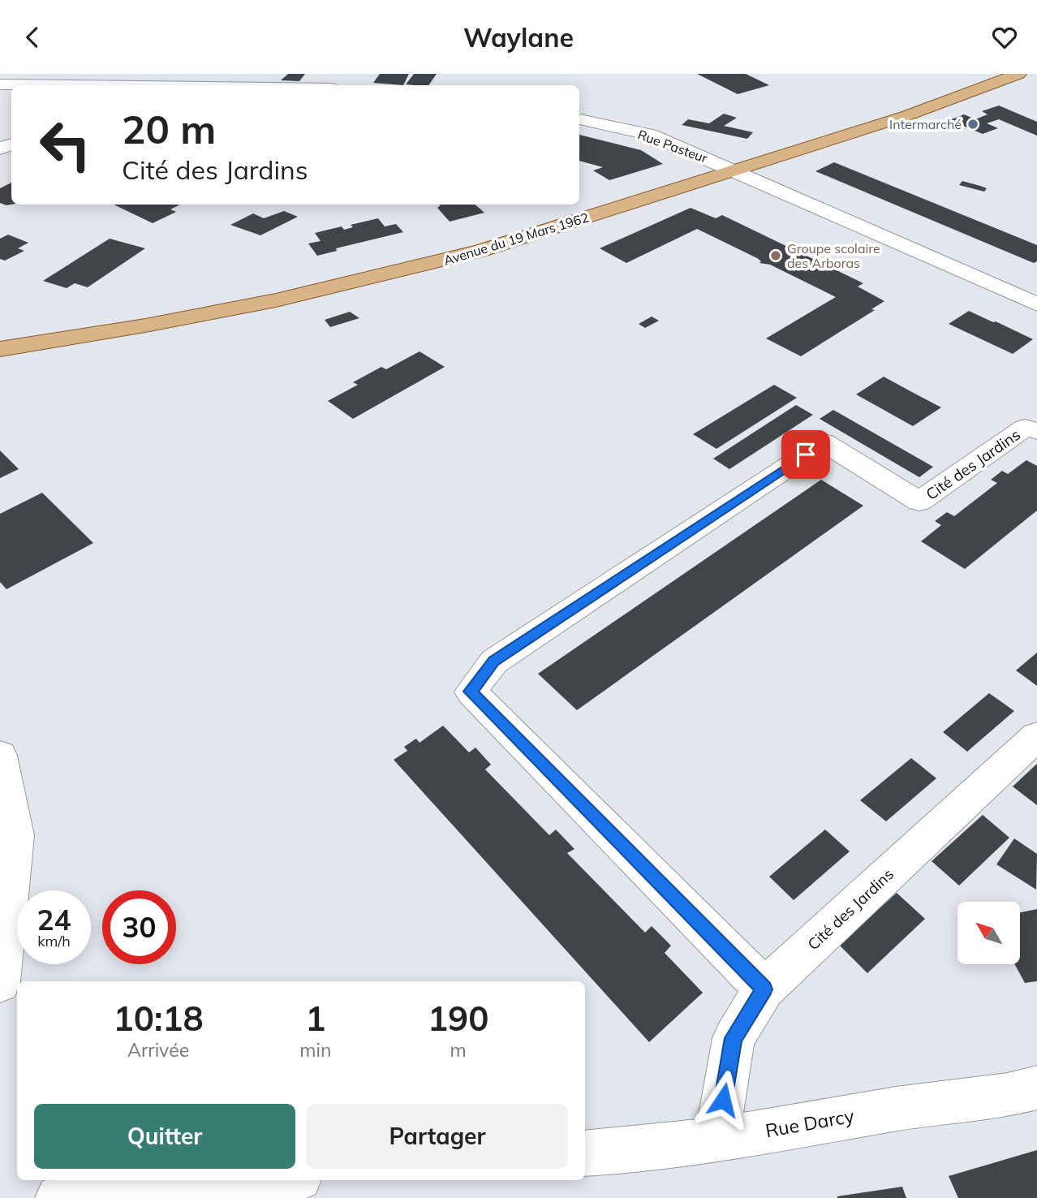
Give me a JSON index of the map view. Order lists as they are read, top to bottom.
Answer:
{
  "streets": {
    "main road": ["Avenue du 19 Mars 1962"],
    "street": ["Rue Pasteur", "Cité des Jardins", "Rue Darcy"]
  },
  "crossings": [
    ["Rue Pasteur", "Avenue du 19 Mars 1962"],
    ["Cité des Jardins", "Rue Darcy"]
  ],
  "places": ["Intermarché", "Groupe scolaire des Arboras"],
  "north": "top left",
  "page": {
    "header": "Waylane",
    "turn": ["20 m", "Cité des Jardins"],
    "speed": "24 km/h",
    "limit": "30",
    "eta": [
      "10:18",
      "Arrivée",
      "1",
      "min",
      "190",
      "m"
    ],
    "buttons": ["Quitter", "Partager"]
  }
}
